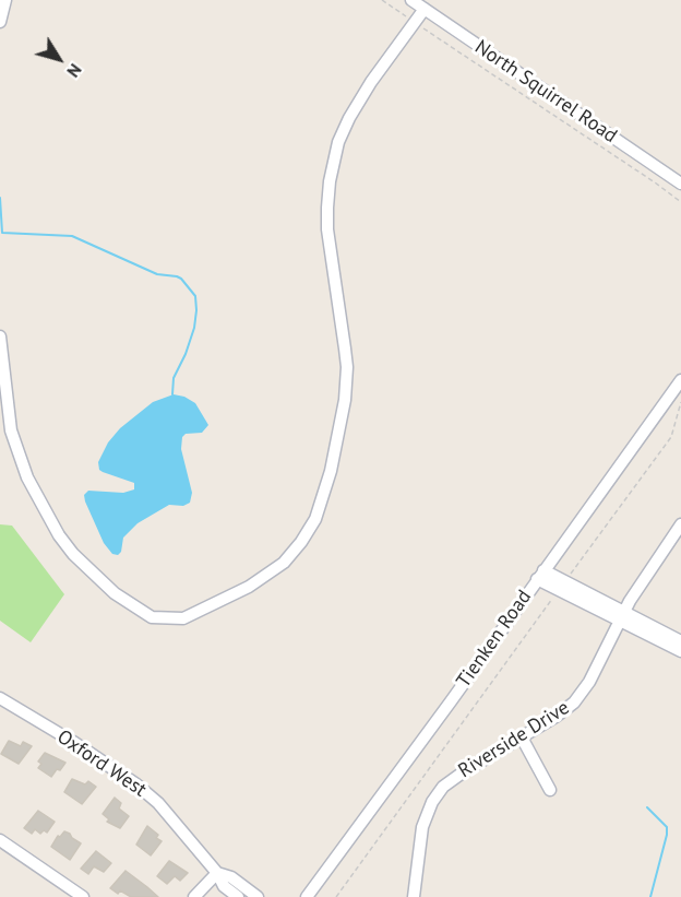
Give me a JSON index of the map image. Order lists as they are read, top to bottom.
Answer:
{
  "streets": {
    "street": [
      "North Squirrel Road",
      "Tienken Road",
      "Riverside Drive",
      "Oxford West"
    ]
  },
  "north": "bottom right"
}
